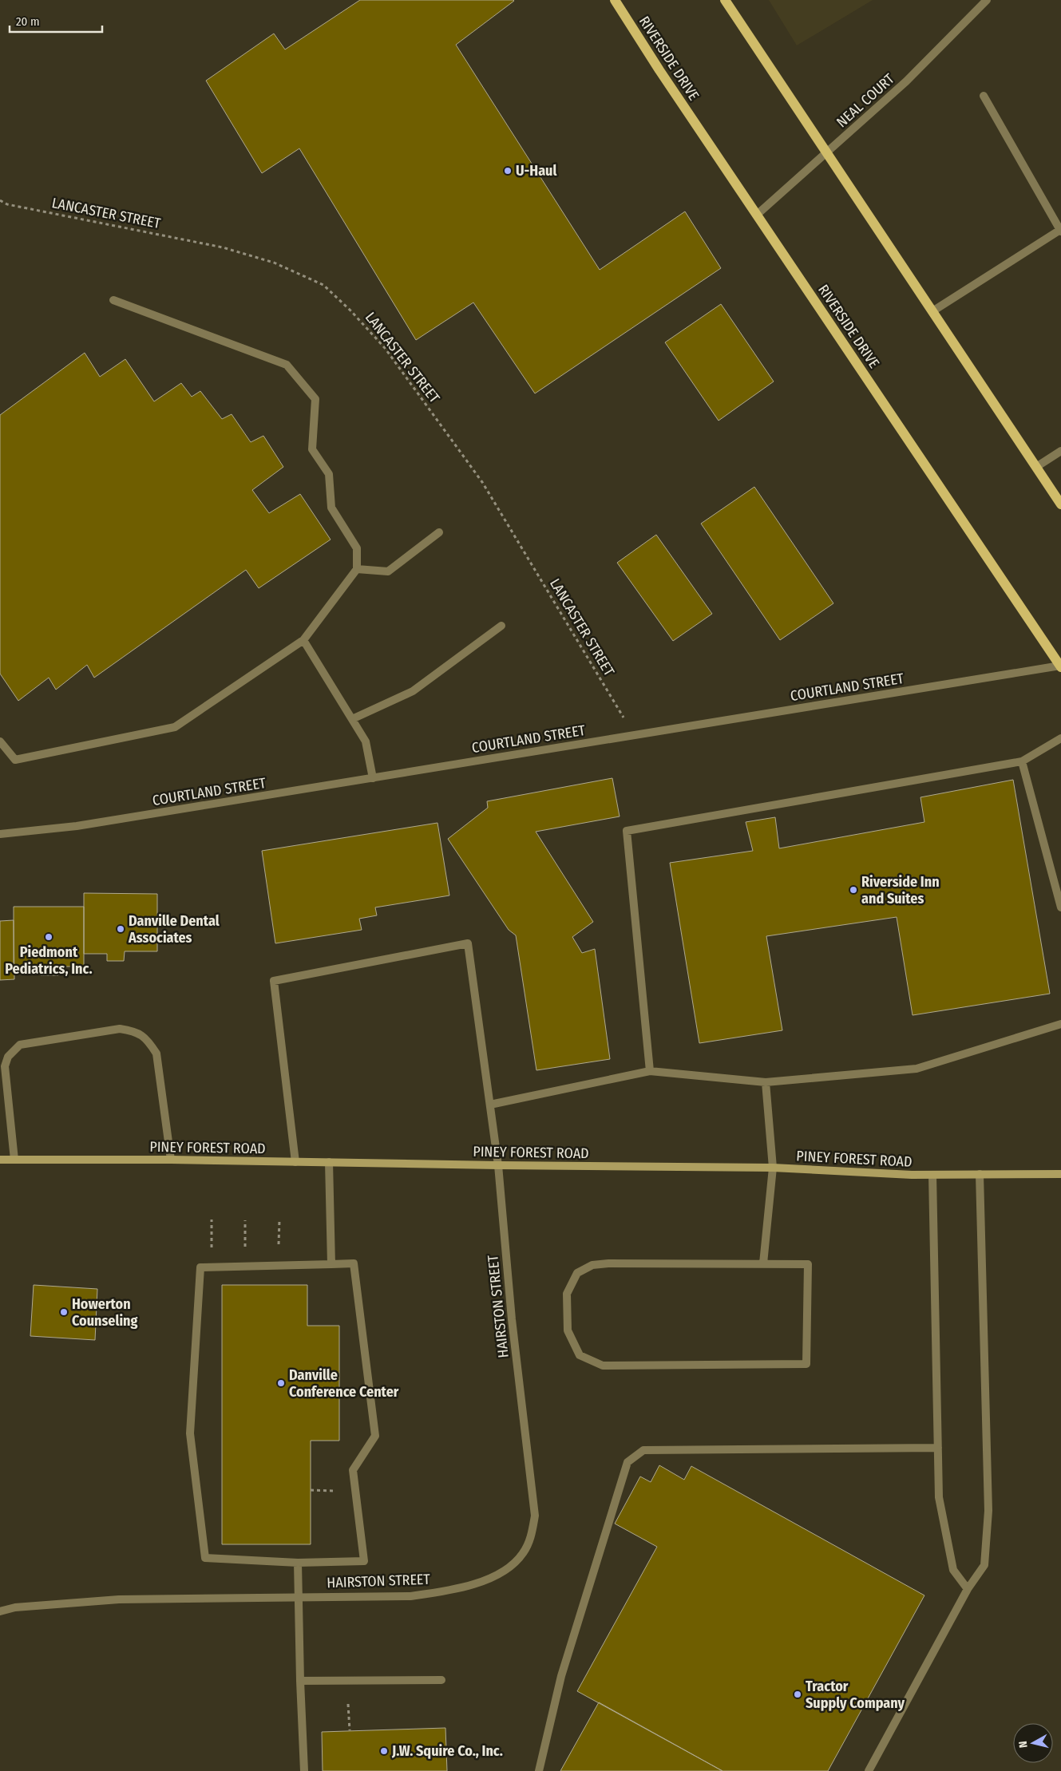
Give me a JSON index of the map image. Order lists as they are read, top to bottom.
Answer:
{
  "streets": {
    "main road": ["RIVERSIDE DRIVE", "PINEY FOREST ROAD"],
    "street": ["NEAL COURT", "COURTLAND STREET", "HAIRSTON STREET"],
    "path": ["LANCASTER STREET"]
  },
  "crossings": [
    ["RIVERSIDE DRIVE", "NEAL COURT"],
    ["RIVERSIDE DRIVE", "COURTLAND STREET"],
    ["LANCASTER STREET", "COURTLAND STREET"],
    ["PINEY FOREST ROAD", "HAIRSTON STREET"]
  ],
  "places": [
    "U-Haul",
    "Riverside Inn and Suites",
    "Danville Dental Associates",
    "Piedmont Pediatrics, Inc.",
    "Howerton Counseling",
    "Danville Conference Center",
    "Tractor Supply Company",
    "J.W. Squire Co., Inc."
  ],
  "scale_bar": "20 m",
  "north": "left"
}
